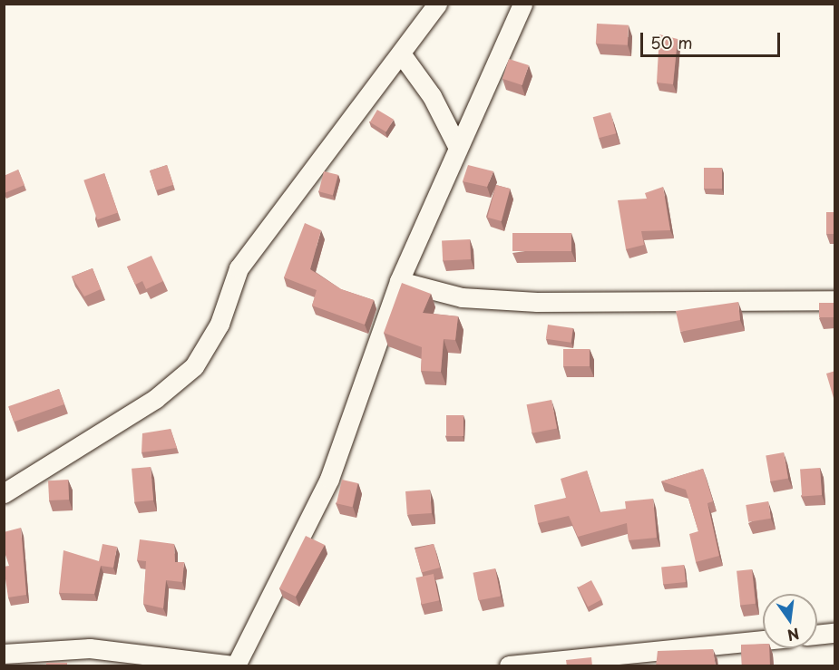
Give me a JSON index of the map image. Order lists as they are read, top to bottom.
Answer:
{
  "scale_bar": "50 m",
  "north": "bottom"
}
